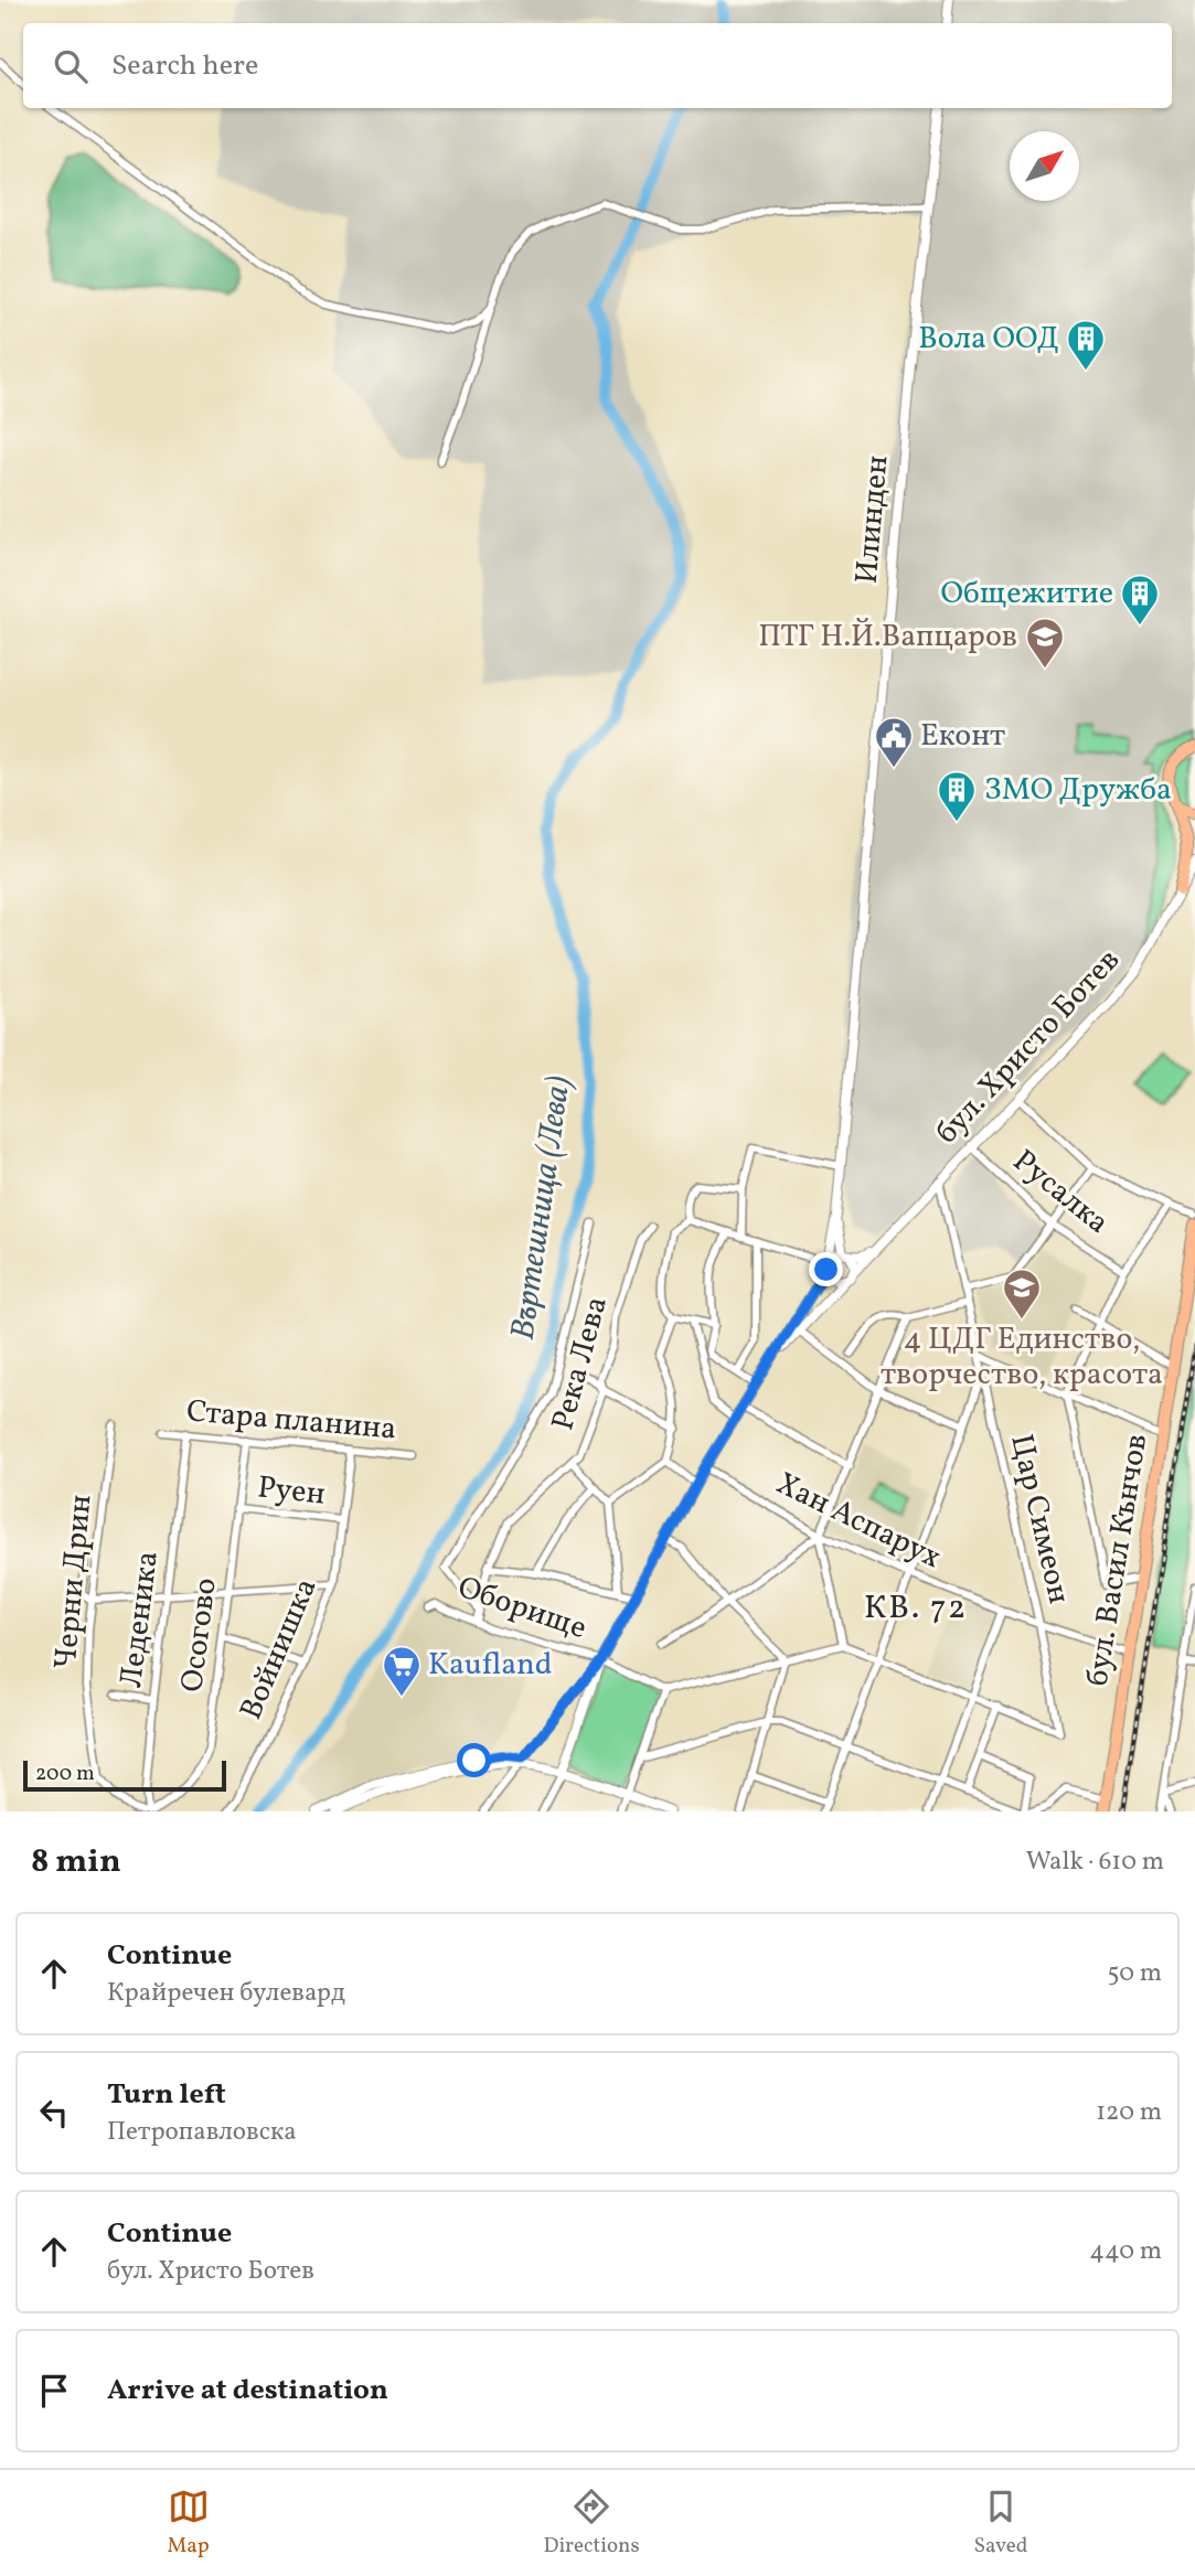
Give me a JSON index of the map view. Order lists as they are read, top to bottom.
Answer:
{
  "streets": {
    "main road": ["бул. Васил Кънчов"],
    "street": [
      "Илинден",
      "бул. Христо Ботев",
      "Русалка",
      "Река Лева",
      "Стара планина",
      "Руен",
      "Цар Симеон",
      "Хан Аспарух",
      "Черни Дрин",
      "Оборище",
      "Леденика",
      "Осогово",
      "Войнишка"
    ]
  },
  "crossings": [
    ["Илинден", "бул. Христо Ботев"],
    ["бул. Христо Ботев", "Русалка"],
    ["бул. Христо Ботев", "Цар Симеон"],
    ["бул. Христо Ботев", "Хан Аспарух"],
    ["бул. Христо Ботев", "Оборище"],
    ["Река Лева", "Оборище"],
    ["Стара планина", "Леденика"],
    ["Стара планина", "Осогово"],
    ["Стара планина", "Войнишка"],
    ["Руен", "Осогово"],
    ["Руен", "Войнишка"],
    ["Цар Симеон", "Хан Аспарух"],
    ["Хан Аспарух", "бул. Васил Кънчов"],
    ["Черни Дрин", "Леденика"],
    ["Черни Дрин", "Осогово"],
    ["Леденика", "Осогово"]
  ],
  "districts": ["КВ. 72"],
  "water": ["Въртешница (Лева)"],
  "places": {
    "building": ["Вола ООД", "Общежитие", "ЗМО Дружба"],
    "school or university": ["ПТГ Н.Й.Вапцаров", "4 ЦДГ Единство, творчество, красота"],
    "public building": ["Еконт"],
    "supermarket": ["Kaufland"]
  },
  "scale_bar": "200 m",
  "north": "top right",
  "page": {
    "search": "Search here",
    "scale": "200 m",
    "heading": ["8 min", "Walk · 610 m"],
    "list": [
      ["Continue", "Крайречен булевард", "50 m"],
      ["Turn left", "Петропавловска", "120 m"],
      ["Continue", "бул. Христо Ботев", "440 m"],
      "Arrive at destination"
    ],
    "nav": ["Map", "Directions", "Saved"]
  }
}
